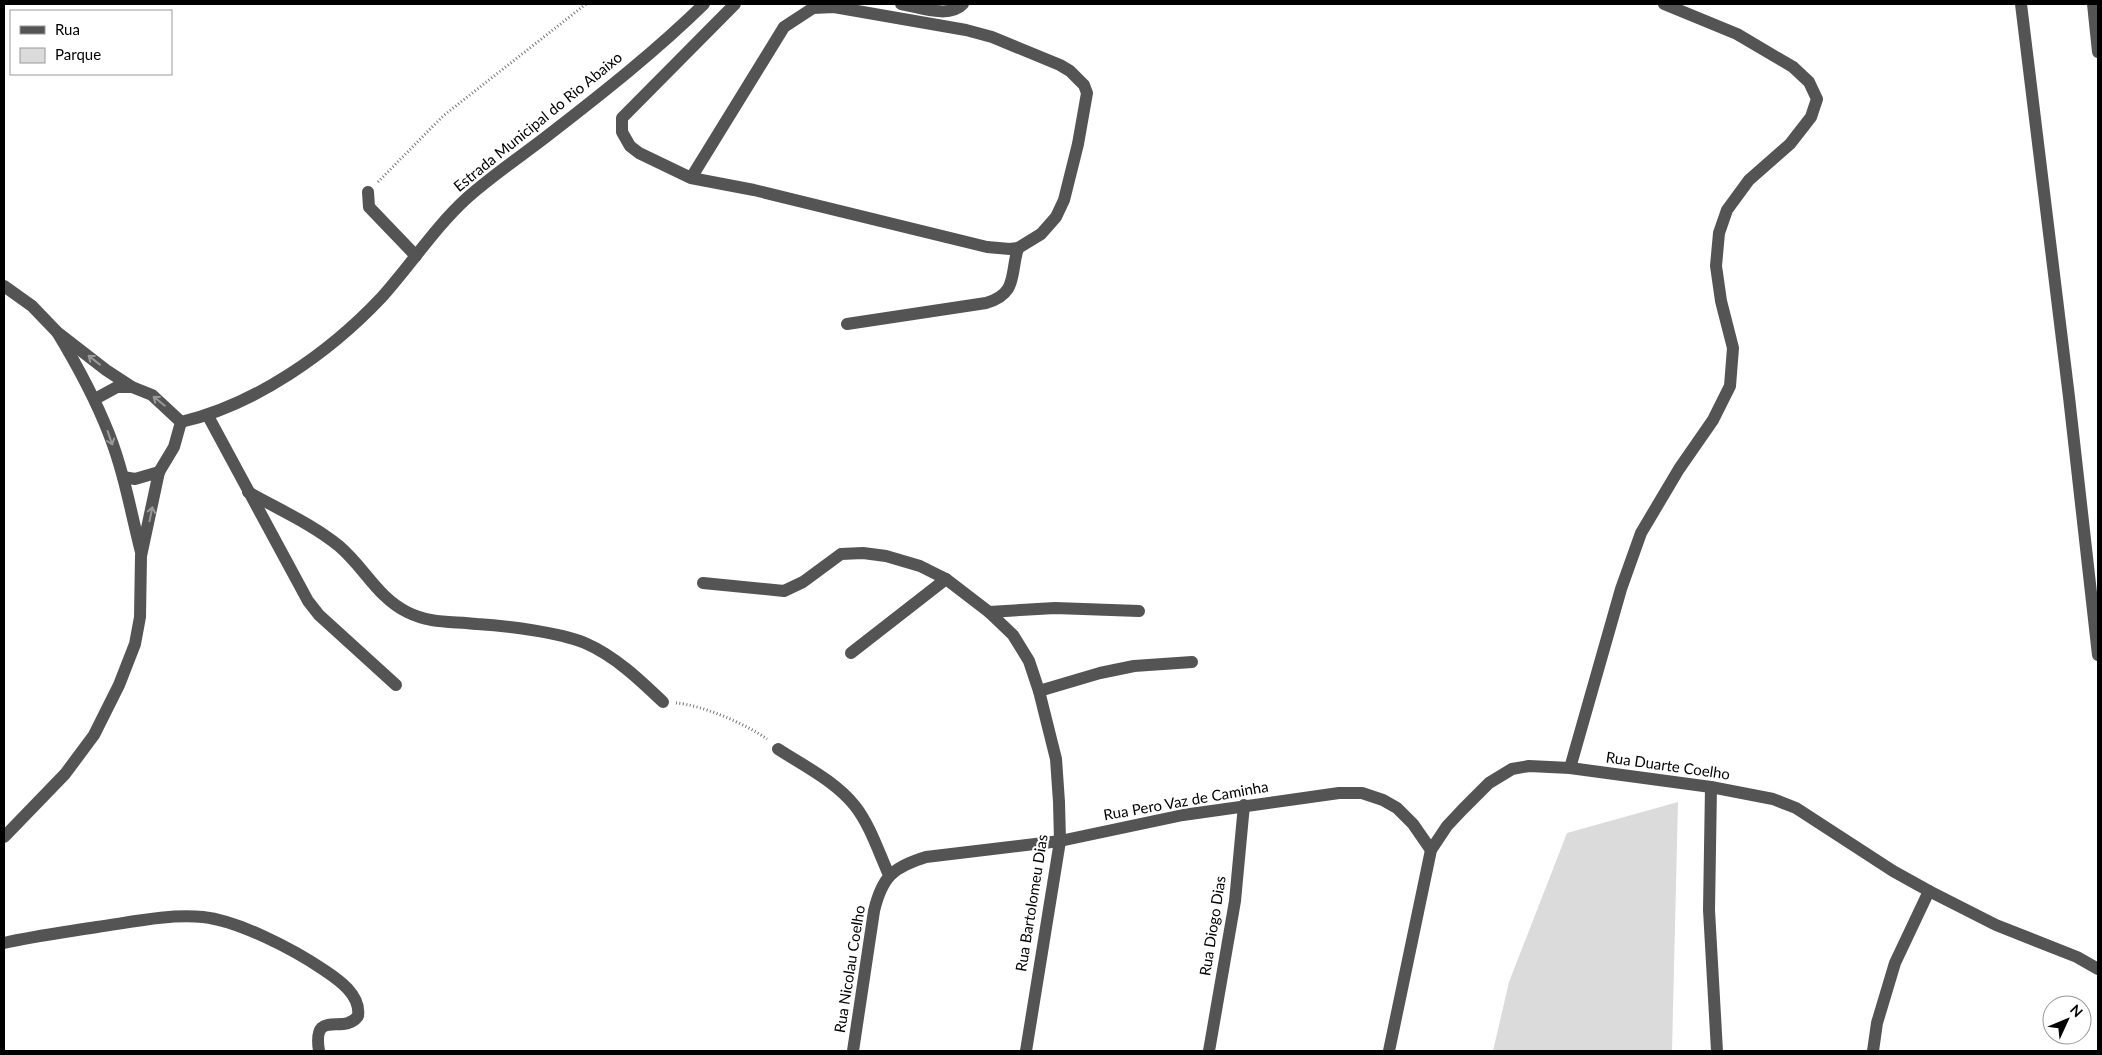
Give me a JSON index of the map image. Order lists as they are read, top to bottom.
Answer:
{
  "streets": {
    "street": [
      "Estrada Municipal do Rio Abaixo",
      "Rua Duarte Coelho",
      "Rua Pero Vaz de Caminha",
      "Rua Bartolomeu Dias",
      "Rua Diogo Dias",
      "Rua Nicolau Coelho"
    ]
  },
  "crossings": [
    ["Rua Duarte Coelho", "Rua Pero Vaz de Caminha"],
    ["Rua Pero Vaz de Caminha", "Rua Bartolomeu Dias"],
    ["Rua Pero Vaz de Caminha", "Rua Diogo Dias"],
    ["Rua Pero Vaz de Caminha", "Rua Nicolau Coelho"]
  ],
  "legend": ["Rua", "Parque"],
  "north": "top right"
}
